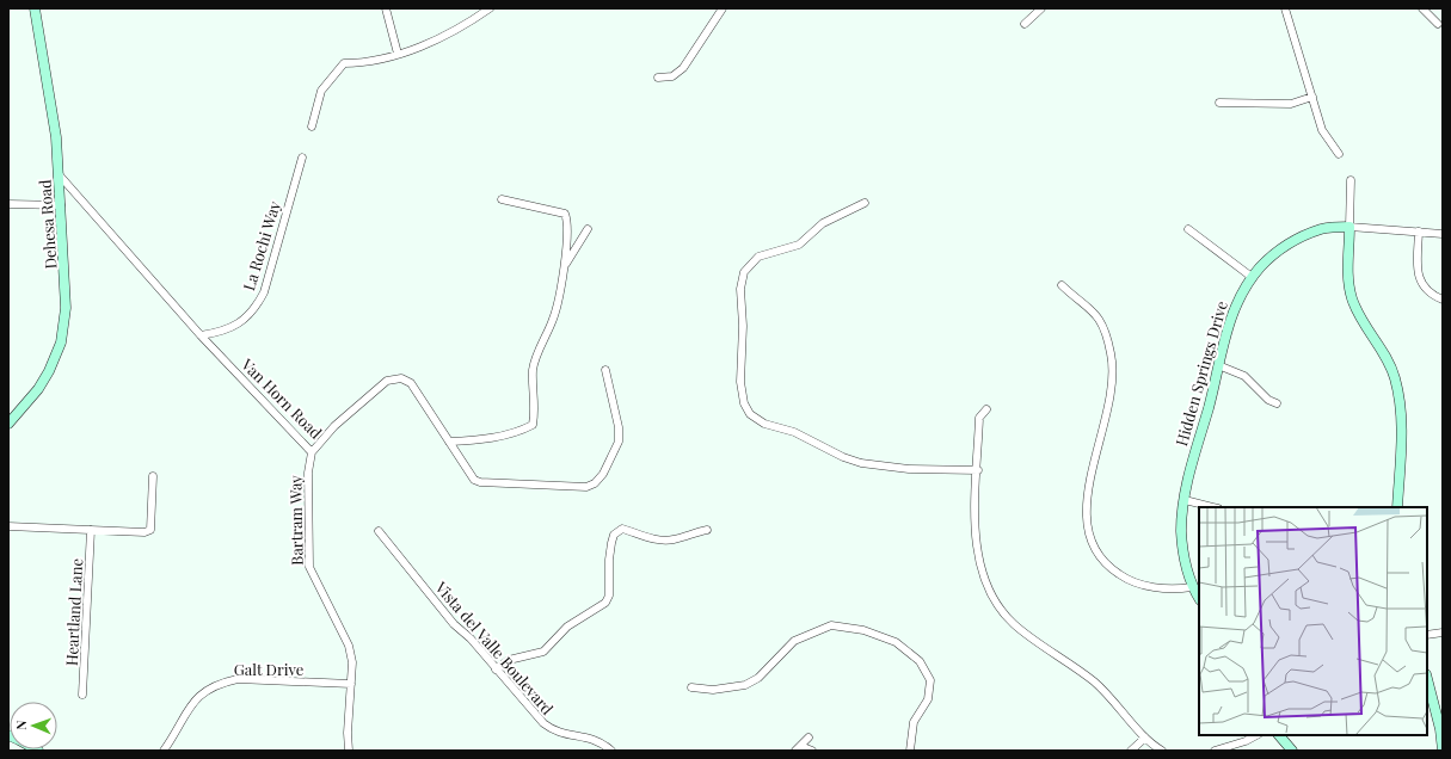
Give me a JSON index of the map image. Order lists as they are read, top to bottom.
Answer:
{
  "streets": {
    "street": [
      "Dehesa Road",
      "La Rochi Way",
      "Hidden Springs Drive",
      "Van Horn Road",
      "Bartram Way",
      "Heartland Lane",
      "Vista del Valle Boulevard",
      "Galt Drive"
    ]
  },
  "crossings": [
    ["Dehesa Road", "Van Horn Road"],
    ["La Rochi Way", "Van Horn Road"],
    ["Van Horn Road", "Bartram Way"],
    ["Bartram Way", "Galt Drive"]
  ],
  "north": "left"
}
